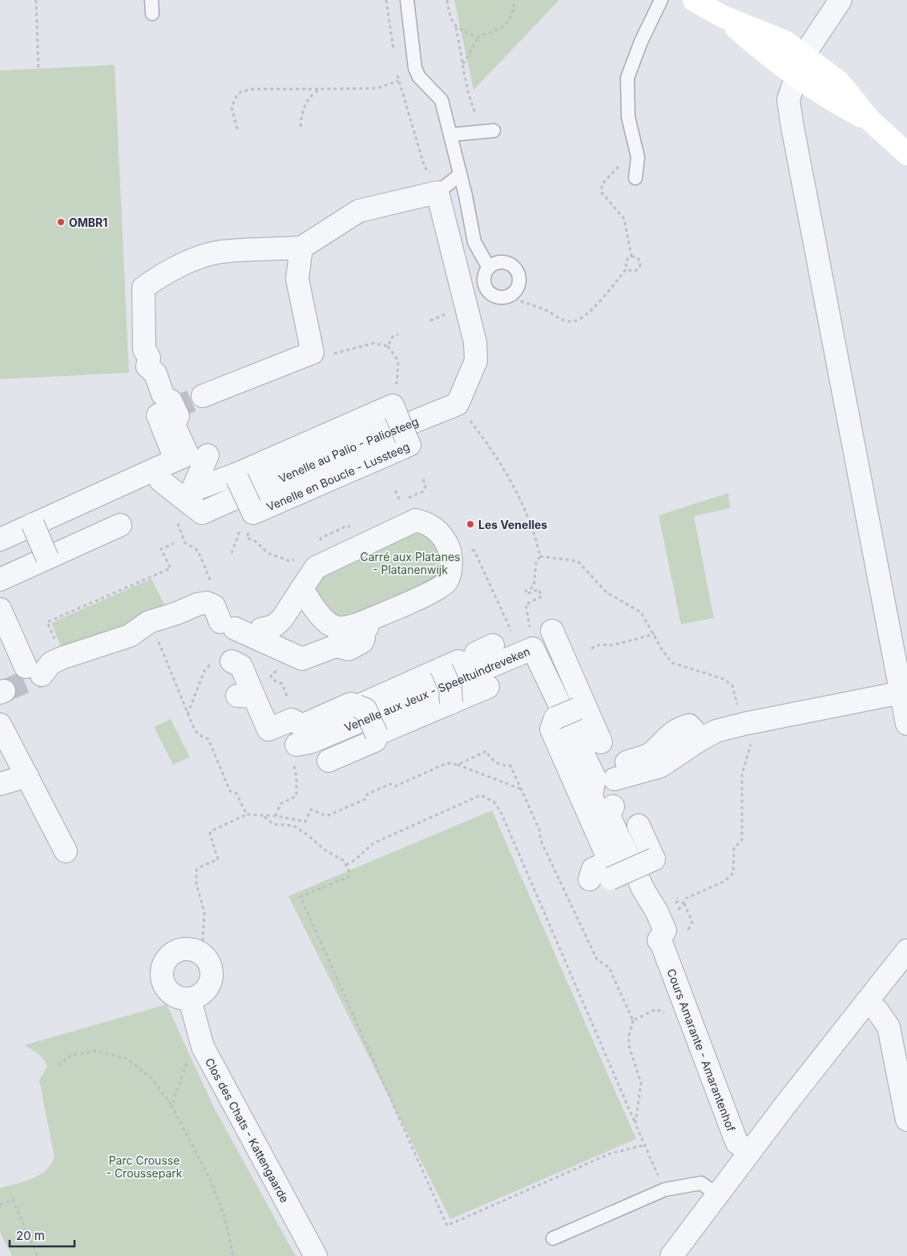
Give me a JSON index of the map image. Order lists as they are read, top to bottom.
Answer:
{
  "streets": {
    "street": [
      "Venelle au Palio - Paliosteeg",
      "Venelle en Boucle - Lussteeg",
      "Venelle aux Jeux - Speeltuindreveken",
      "Cours Amarante - Amarantenhof",
      "Clos des Chats - Kattengaarde"
    ]
  },
  "crossings": [
    ["Venelle au Palio - Paliosteeg", "Venelle en Boucle - Lussteeg"],
    ["Venelle aux Jeux - Speeltuindreveken", "Cours Amarante - Amarantenhof"]
  ],
  "parks": ["Carré aux Platanes - Platanenwijk", "Parc Crousse - Croussepark"],
  "places": ["OMBR1", "Les Venelles"],
  "scale_bar": "20 m"
}
